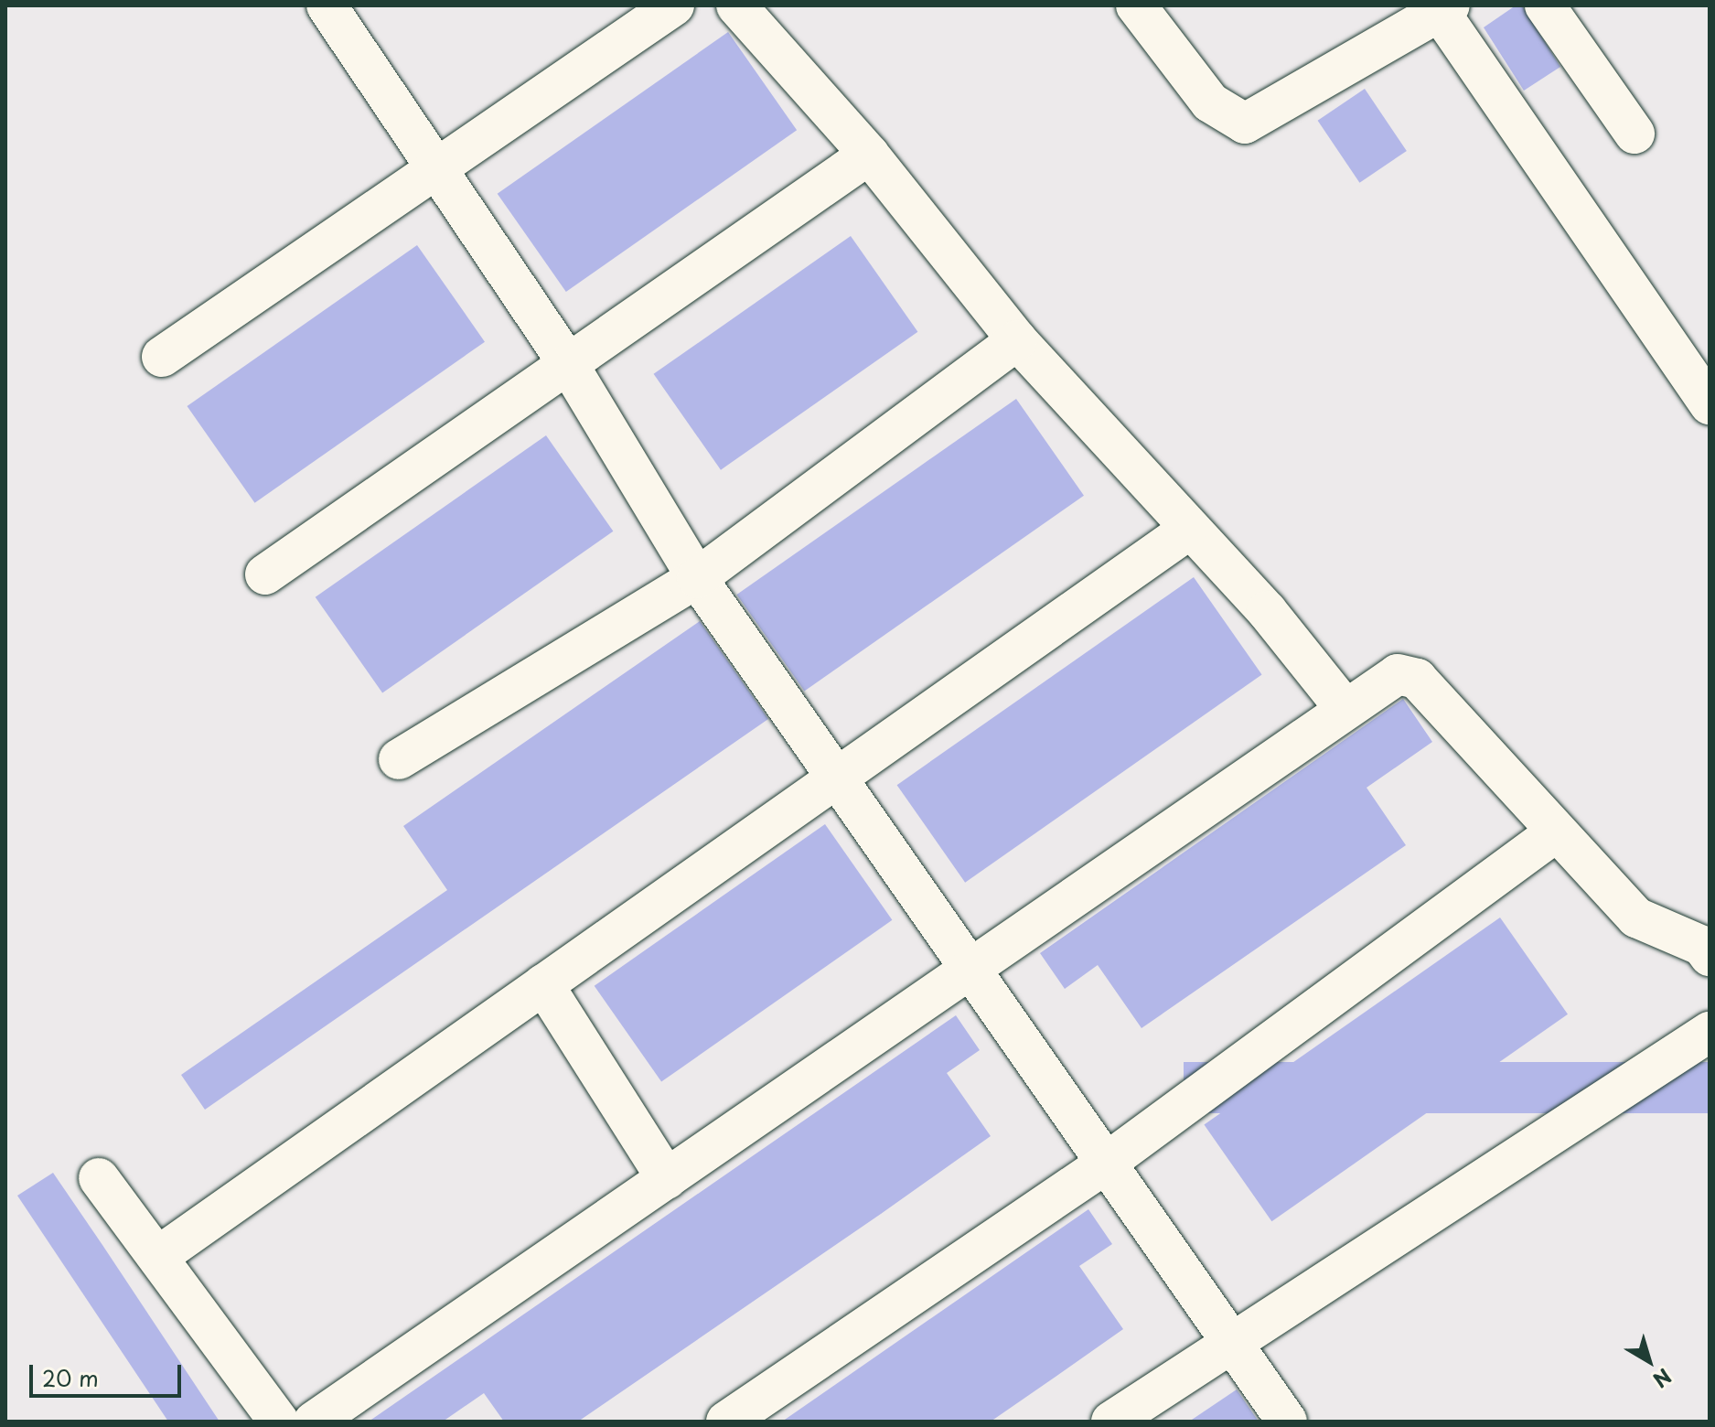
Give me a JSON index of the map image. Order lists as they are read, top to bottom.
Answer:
{
  "scale_bar": "20 m",
  "north": "bottom right"
}
